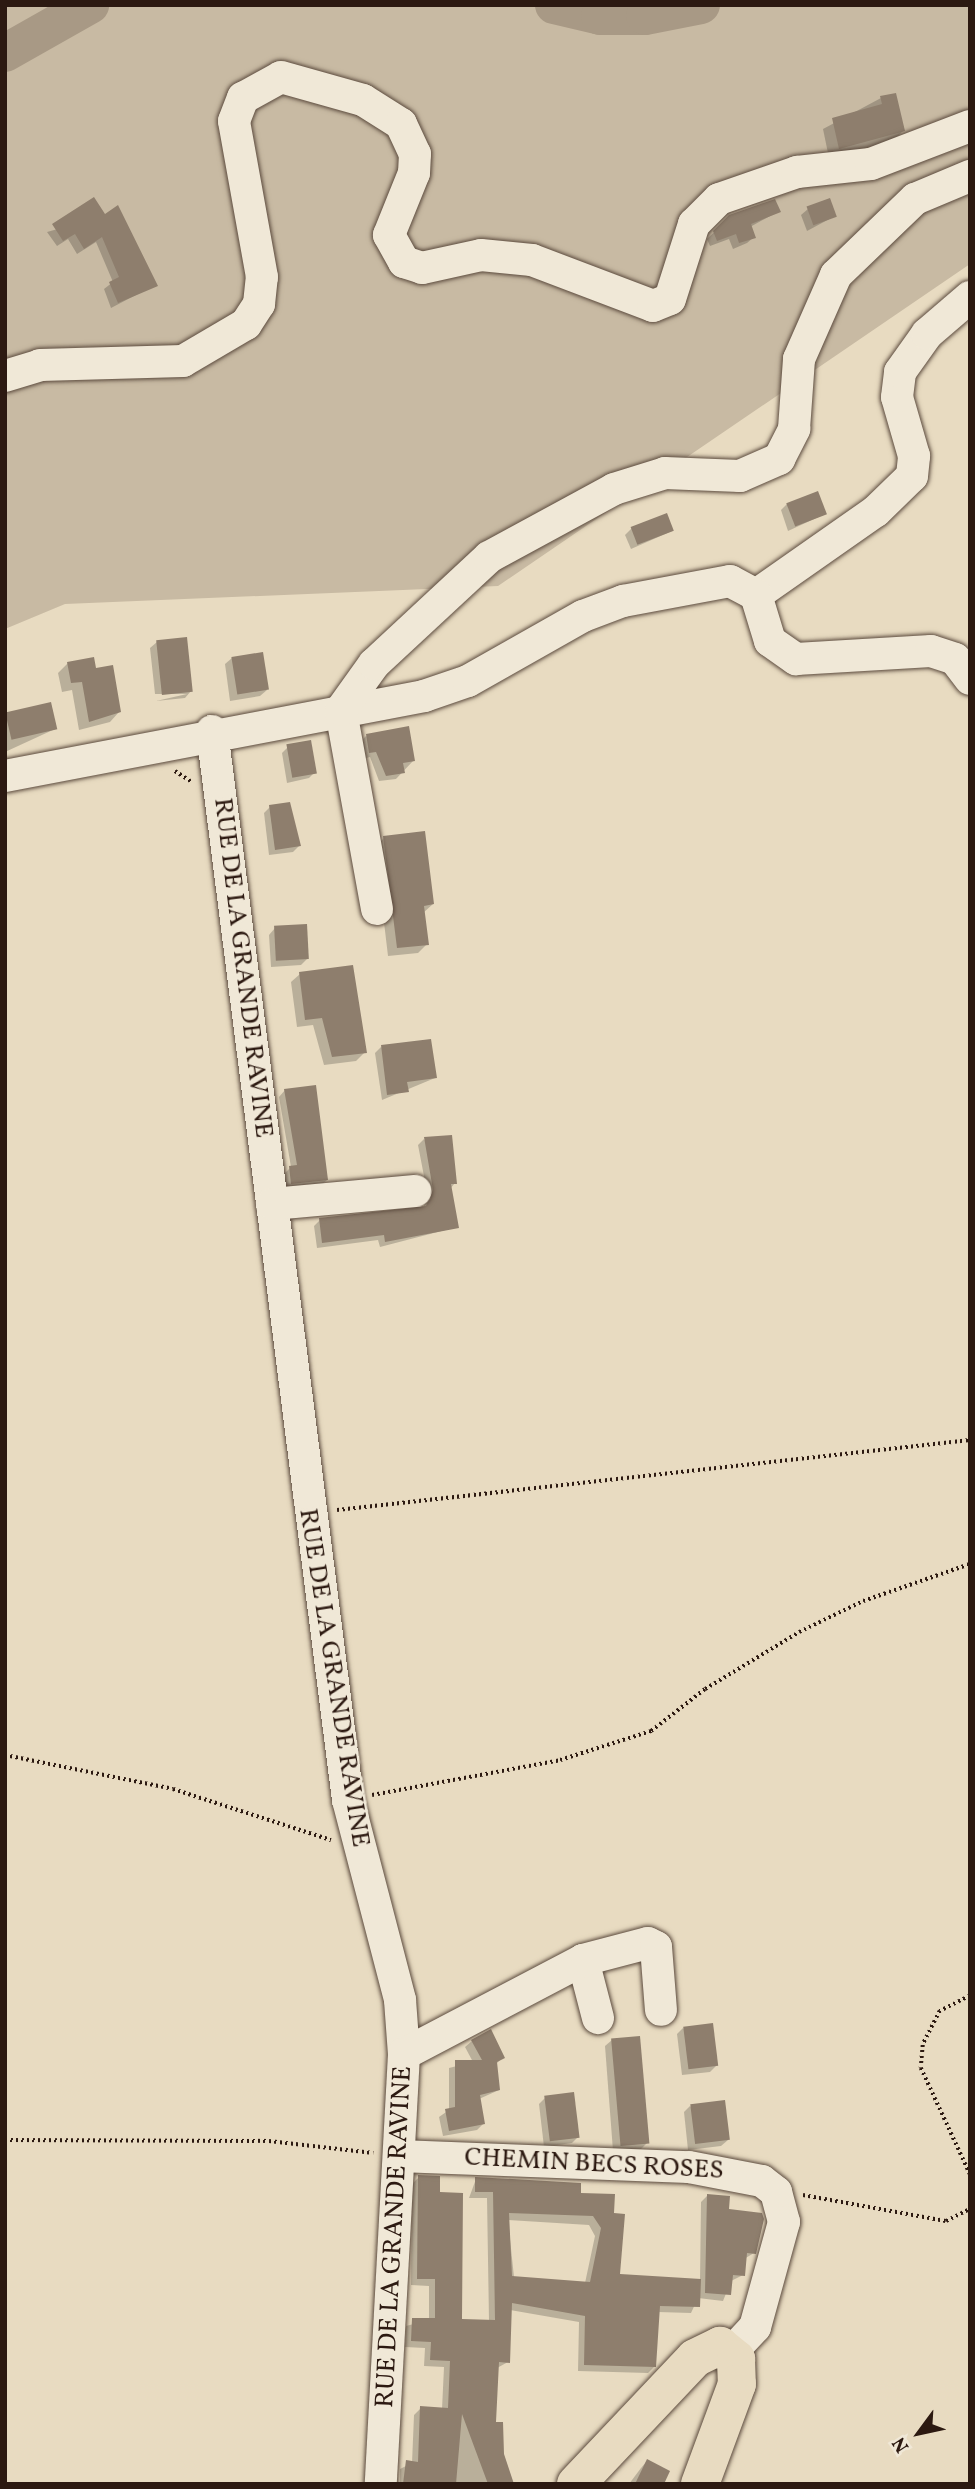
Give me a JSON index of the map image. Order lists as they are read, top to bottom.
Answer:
{
  "streets": {
    "street": ["RUE DE LA GRANDE RAVINE", "CHEMIN BECS ROSES"]
  },
  "crossings": [
    ["RUE DE LA GRANDE RAVINE", "CHEMIN BECS ROSES"]
  ],
  "north": "bottom left"
}
